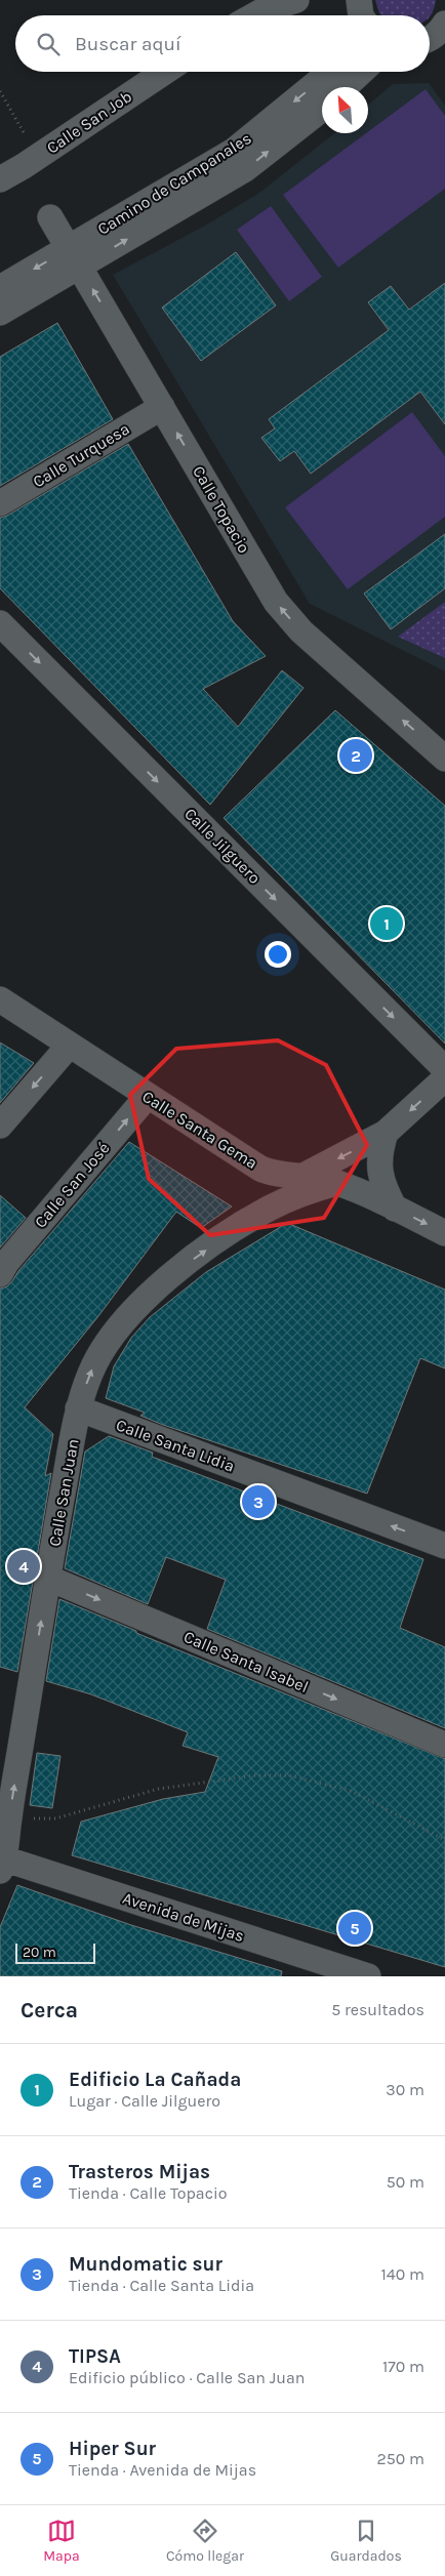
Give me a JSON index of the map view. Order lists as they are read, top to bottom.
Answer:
{
  "streets": {
    "street": [
      "Calle San Job",
      "Camino de Campanales",
      "Calle Turquesa",
      "Calle Topacio",
      "Calle Jilguero",
      "Calle Santa Gema",
      "Calle San José",
      "Calle Santa Lidia",
      "Calle San Juan",
      "Calle Santa Isabel",
      "Avenida de Mijas"
    ]
  },
  "crossings": [
    ["Camino de Campanales", "Calle Topacio"],
    ["Calle Turquesa", "Calle Topacio"],
    ["Calle Santa Gema", "Calle San José"],
    ["Calle Santa Gema", "Calle San Juan"],
    ["Calle Santa Lidia", "Calle San Juan"],
    ["Calle San Juan", "Calle Santa Isabel"],
    ["Calle San Juan", "Avenida de Mijas"]
  ],
  "one_way": [
    "Calle Topacio",
    "Calle Jilguero",
    "Calle Santa Lidia",
    "Calle San Juan",
    "Calle Santa Isabel"
  ],
  "scale_bar": "20 m",
  "north": "top left",
  "page": {
    "search": "Buscar aquí",
    "pins": [
      "2",
      "1",
      "3",
      "4",
      "5"
    ],
    "scale": "20 m",
    "heading": ["Cerca", "5 resultados"],
    "list": [
      {
        "mark": "1",
        "name": "Edificio La Cañada",
        "note": "Lugar · Calle Jilguero",
        "value": "30 m"
      },
      {
        "mark": "2",
        "name": "Trasteros Mijas",
        "note": "Tienda · Calle Topacio",
        "value": "50 m"
      },
      {
        "mark": "3",
        "name": "Mundomatic sur",
        "note": "Tienda · Calle Santa Lidia",
        "value": "140 m"
      },
      {
        "mark": "4",
        "name": "TIPSA",
        "note": "Edificio público · Calle San Juan",
        "value": "170 m"
      },
      {
        "mark": "5",
        "name": "Hiper Sur",
        "note": "Tienda · Avenida de Mijas",
        "value": "250 m"
      }
    ],
    "nav": ["Mapa", "Cómo llegar", "Guardados"]
  }
}
